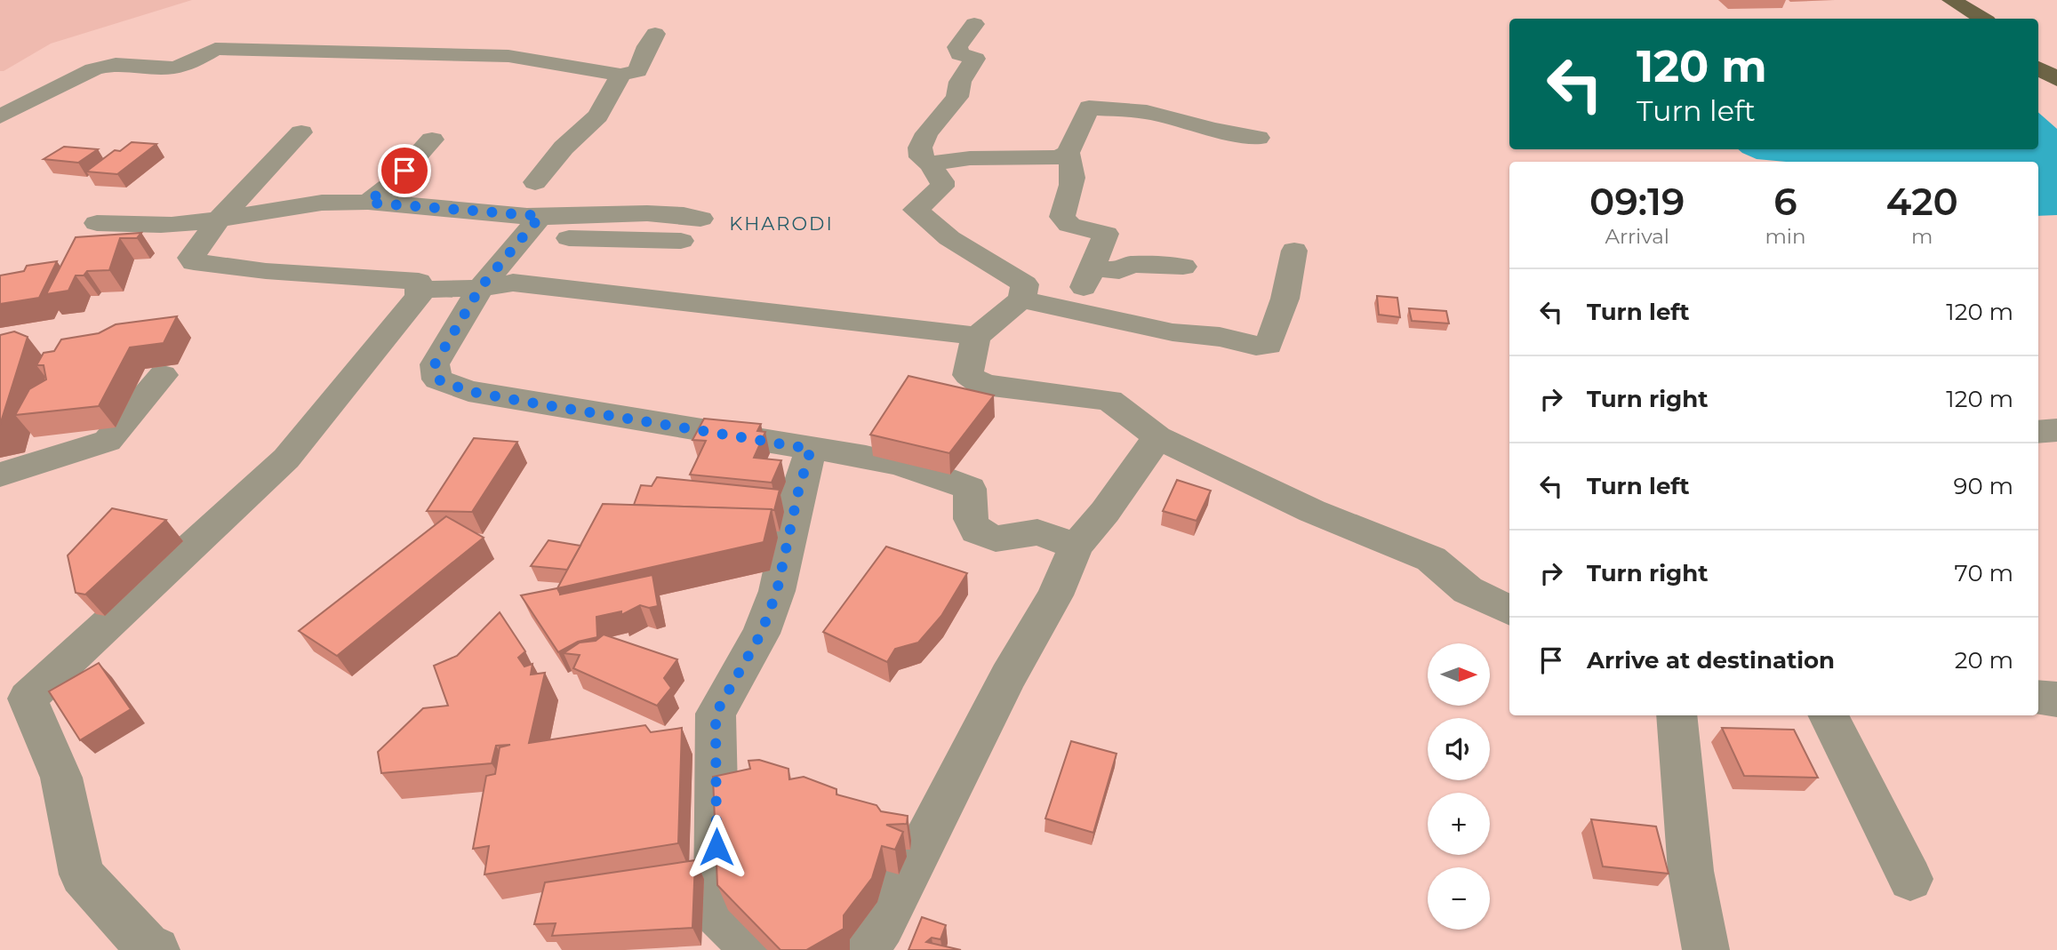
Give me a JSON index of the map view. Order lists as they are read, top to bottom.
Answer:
{
  "districts": ["KHARODI"],
  "north": "right",
  "page": {
    "turn": ["120 m", "Turn left"],
    "eta": [
      "09:19",
      "Arrival",
      "6",
      "min",
      "420",
      "m"
    ],
    "list": [
      {
        "name": "Turn left",
        "value": "120 m"
      },
      {
        "name": "Turn right",
        "value": "120 m"
      },
      {
        "name": "Turn left",
        "value": "90 m"
      },
      {
        "name": "Turn right",
        "value": "70 m"
      },
      {
        "name": "Arrive at destination",
        "value": "20 m"
      }
    ],
    "map_buttons": ["+", "−"]
  }
}
